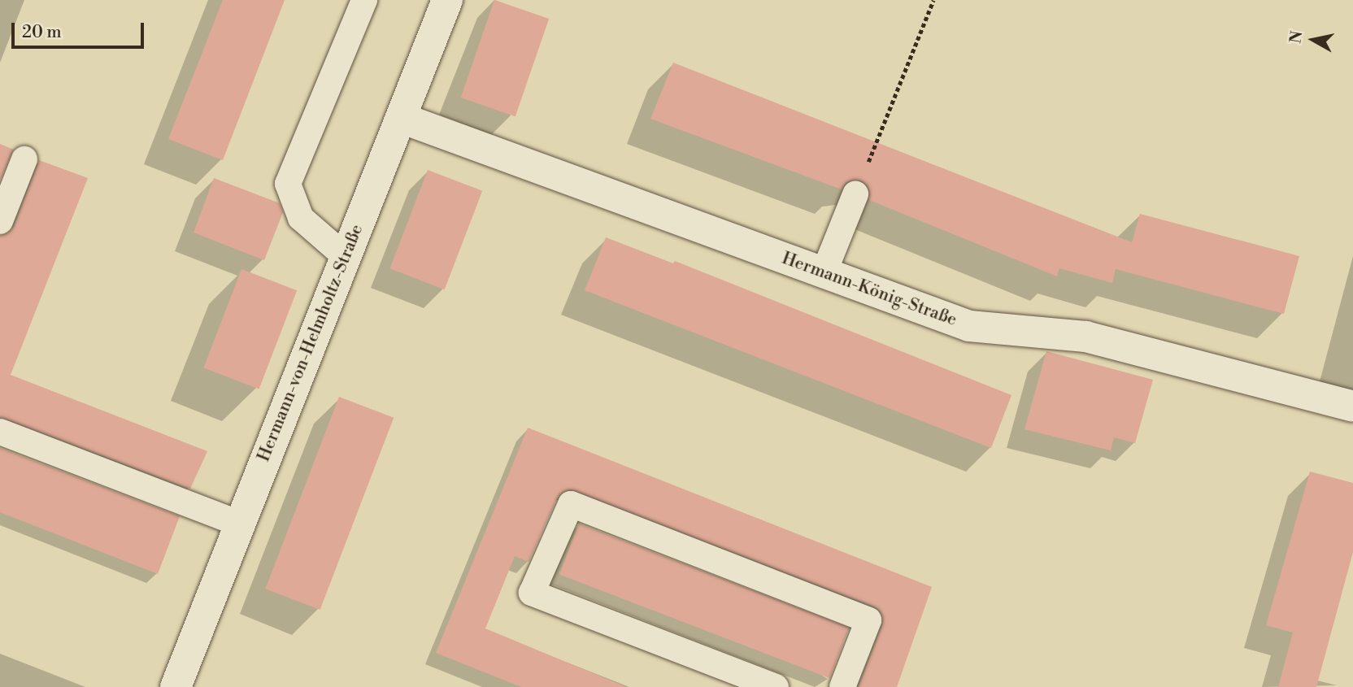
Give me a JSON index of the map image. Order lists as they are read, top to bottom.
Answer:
{
  "streets": {
    "street": ["Hermann-König-Straße", "Hermann-von-Helmholtz-Straße"]
  },
  "crossings": [
    ["Hermann-König-Straße", "Hermann-von-Helmholtz-Straße"]
  ],
  "scale_bar": "20 m",
  "north": "left"
}
